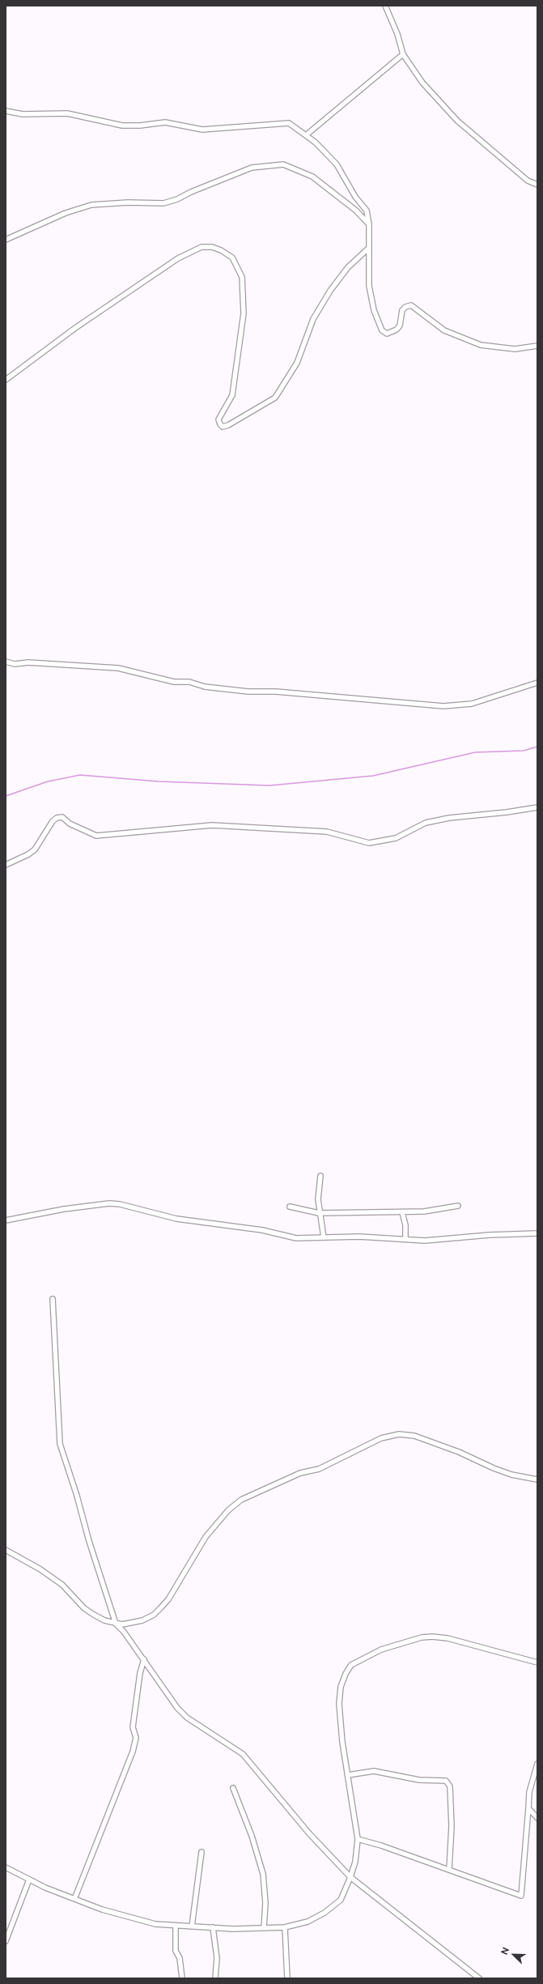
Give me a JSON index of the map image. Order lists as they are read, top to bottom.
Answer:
{
  "north": "top left"
}
